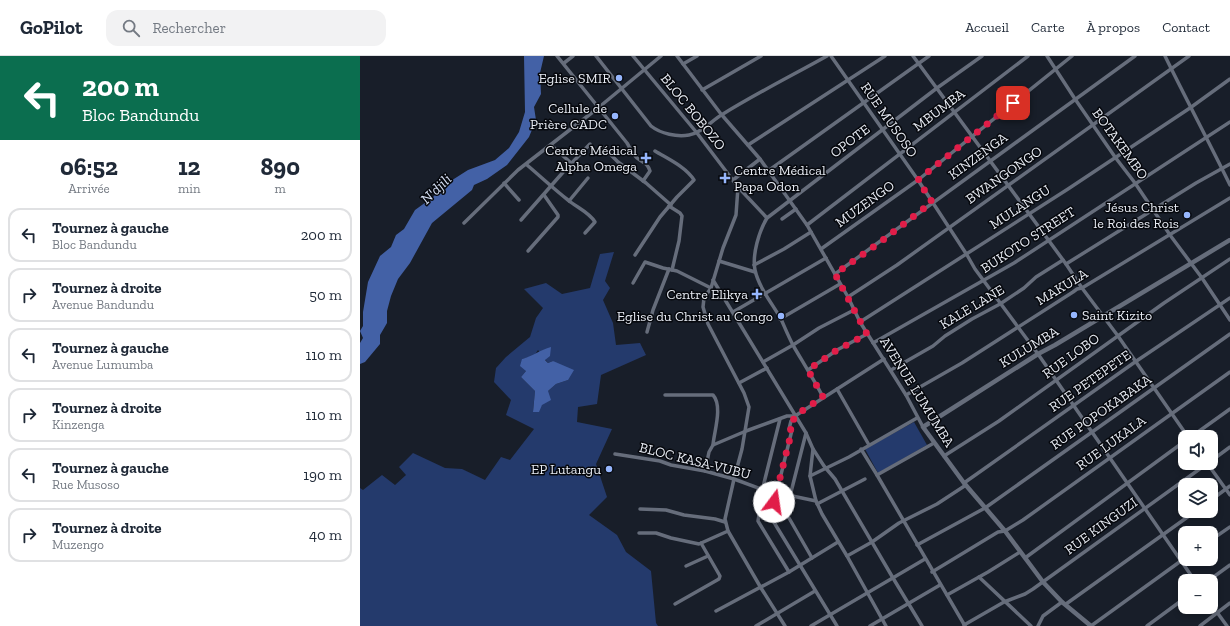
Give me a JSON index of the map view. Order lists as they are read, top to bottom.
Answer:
{
  "streets": {
    "street": [
      "MBUMBA",
      "BLOC BOBOZO",
      "RUE MUSOSO",
      "OPOTE",
      "BOTAKEMBO",
      "KINZENGA",
      "BWANGONGO",
      "MUZENGO",
      "MULANGU",
      "BUKOTO STREET",
      "MAKULA",
      "KALE LANE",
      "KULUMBA",
      "RUE LOBO",
      "RUE PETEPETE",
      "AVENUE LUMUMBA",
      "RUE POPOKABAKA",
      "RUE LUKALA",
      "BLOC KASA-VUBU",
      "RUE KINGUZI"
    ]
  },
  "crossings": [
    ["MBUMBA", "RUE MUSOSO"],
    ["MBUMBA", "AVENUE LUMUMBA"],
    ["BLOC BOBOZO", "OPOTE"],
    ["RUE MUSOSO", "OPOTE"],
    ["RUE MUSOSO", "KINZENGA"],
    ["RUE MUSOSO", "BWANGONGO"],
    ["RUE MUSOSO", "MUZENGO"],
    ["RUE MUSOSO", "MULANGU"],
    ["RUE MUSOSO", "BUKOTO STREET"],
    ["RUE MUSOSO", "MAKULA"],
    ["RUE MUSOSO", "KALE LANE"],
    ["RUE MUSOSO", "KULUMBA"],
    ["RUE MUSOSO", "RUE LOBO"],
    ["RUE MUSOSO", "RUE PETEPETE"],
    ["RUE MUSOSO", "RUE POPOKABAKA"],
    ["RUE MUSOSO", "RUE LUKALA"],
    ["RUE MUSOSO", "RUE KINGUZI"],
    ["OPOTE", "AVENUE LUMUMBA"],
    ["BOTAKEMBO", "KINZENGA"],
    ["BOTAKEMBO", "BWANGONGO"],
    ["BOTAKEMBO", "MUZENGO"],
    ["BOTAKEMBO", "MULANGU"],
    ["BOTAKEMBO", "BUKOTO STREET"],
    ["BOTAKEMBO", "MAKULA"],
    ["BOTAKEMBO", "KULUMBA"],
    ["BOTAKEMBO", "RUE LOBO"],
    ["BOTAKEMBO", "RUE PETEPETE"],
    ["KINZENGA", "AVENUE LUMUMBA"],
    ["BWANGONGO", "AVENUE LUMUMBA"],
    ["MUZENGO", "AVENUE LUMUMBA"],
    ["MULANGU", "AVENUE LUMUMBA"],
    ["BUKOTO STREET", "AVENUE LUMUMBA"],
    ["MAKULA", "AVENUE LUMUMBA"],
    ["KALE LANE", "AVENUE LUMUMBA"],
    ["KULUMBA", "AVENUE LUMUMBA"],
    ["RUE LOBO", "AVENUE LUMUMBA"],
    ["RUE PETEPETE", "AVENUE LUMUMBA"],
    ["AVENUE LUMUMBA", "RUE POPOKABAKA"],
    ["AVENUE LUMUMBA", "RUE LUKALA"],
    ["AVENUE LUMUMBA", "RUE KINGUZI"]
  ],
  "water": ["N'djili"],
  "places": {
    "other": [
      "Eglise SMIR",
      "Cellule de Prière CADC",
      "Jésus Christ le Roi des Rois",
      "Saint Kizito",
      "Eglise du Christ au Congo",
      "EP Lutangu"
    ],
    "health": ["Centre Médical Alpha Omega", "Centre Médical Papa Odon", "Centre Elikya"]
  },
  "page": {
    "header": "GoPilot",
    "search": "Rechercher",
    "nav": [
      "Accueil",
      "Carte",
      "À propos",
      "Contact"
    ],
    "turn": ["200 m", "Bloc Bandundu"],
    "eta": [
      "06:52",
      "Arrivée",
      "12",
      "min",
      "890",
      "m"
    ],
    "list": [
      {
        "name": "Tournez à gauche",
        "note": "Bloc Bandundu",
        "value": "200 m"
      },
      {
        "name": "Tournez à droite",
        "note": "Avenue Bandundu",
        "value": "50 m"
      },
      {
        "name": "Tournez à gauche",
        "note": "Avenue Lumumba",
        "value": "110 m"
      },
      {
        "name": "Tournez à droite",
        "note": "Kinzenga",
        "value": "110 m"
      },
      {
        "name": "Tournez à gauche",
        "note": "Rue Musoso",
        "value": "190 m"
      },
      {
        "name": "Tournez à droite",
        "note": "Muzengo",
        "value": "40 m"
      }
    ],
    "map_buttons": ["+", "−"]
  }
}
